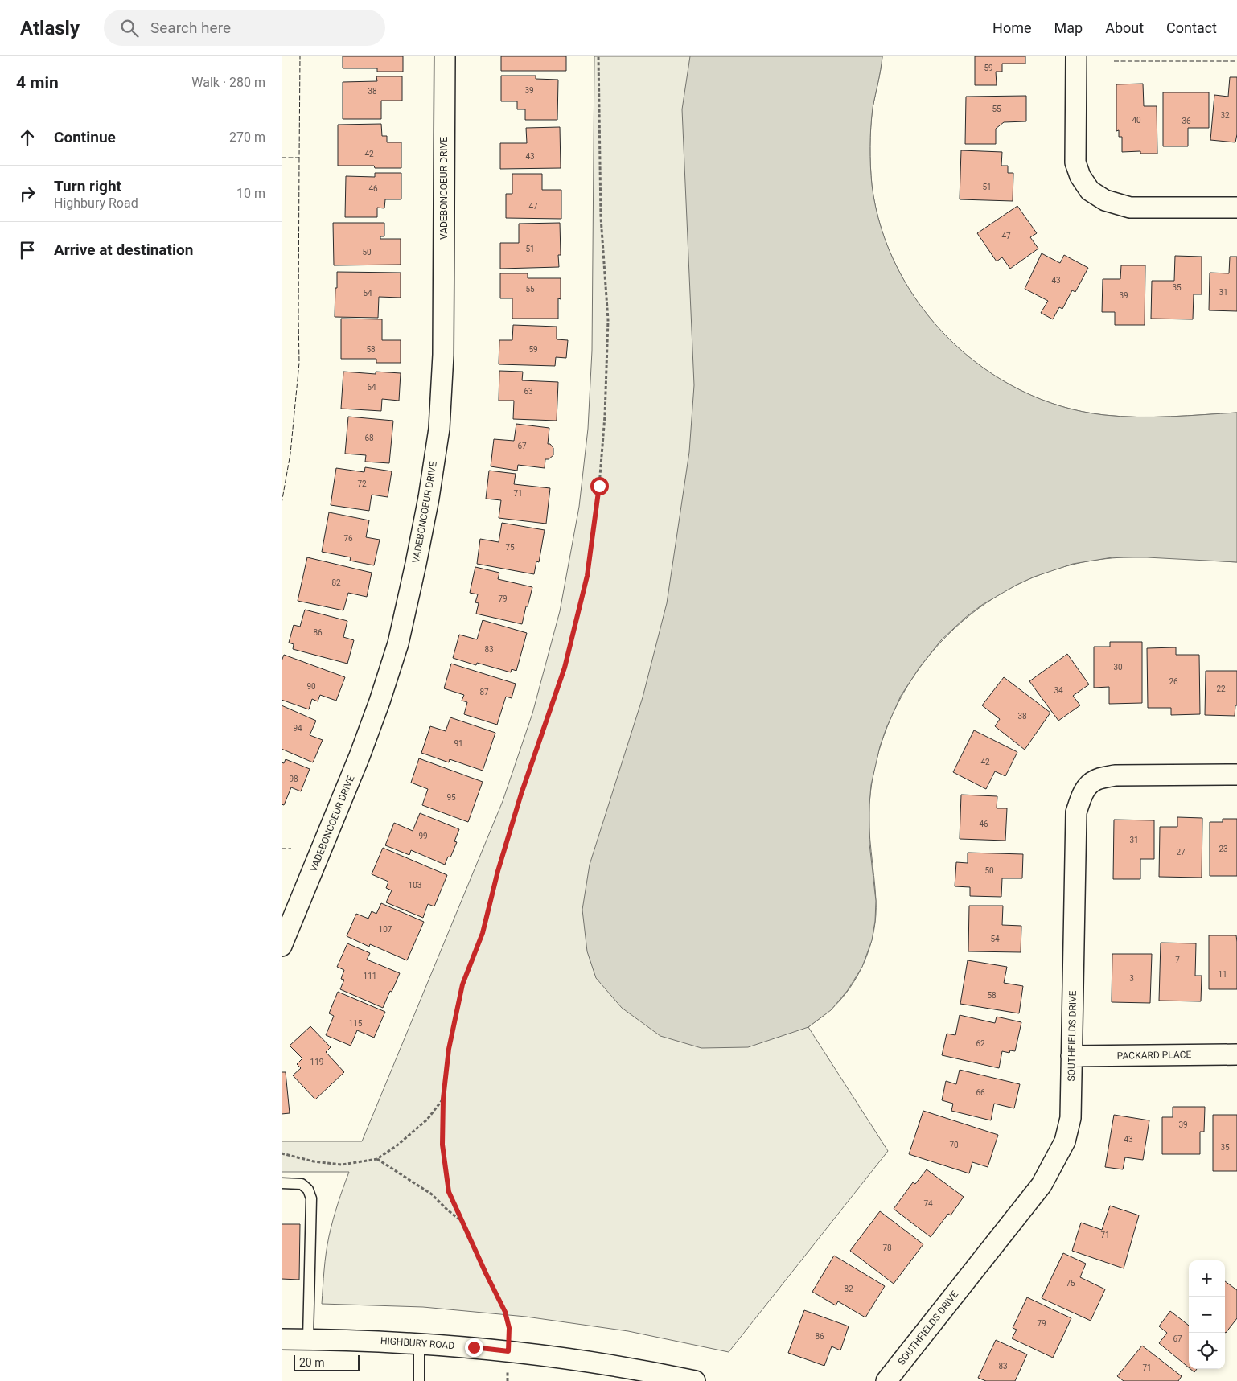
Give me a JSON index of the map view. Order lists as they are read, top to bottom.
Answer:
{
  "streets": {
    "street": [
      "VADEBONCOEUR DRIVE",
      "SOUTHFIELDS DRIVE",
      "PACKARD PLACE",
      "HIGHBURY ROAD"
    ]
  },
  "crossings": [
    ["SOUTHFIELDS DRIVE", "PACKARD PLACE"]
  ],
  "house_numbers": [
    "59",
    "39",
    "38",
    "55",
    "32",
    "40",
    "36",
    "42",
    "43",
    "51",
    "46",
    "47",
    "47",
    "51",
    "50",
    "43",
    "35",
    "55",
    "31",
    "54",
    "39",
    "58",
    "59",
    "64",
    "63",
    "68",
    "67",
    "72",
    "71",
    "76",
    "75",
    "82",
    "79",
    "86",
    "83",
    "30",
    "26",
    "90",
    "22",
    "34",
    "87",
    "38",
    "94",
    "91",
    "42",
    "98",
    "95",
    "46",
    "99",
    "31",
    "23",
    "27",
    "50",
    "103",
    "107",
    "54",
    "7",
    "11",
    "111",
    "3",
    "58",
    "115",
    "62",
    "119",
    "66",
    "39",
    "43",
    "70",
    "35",
    "74",
    "71",
    "78",
    "75",
    "82",
    "79",
    "86",
    "67",
    "83",
    "71"
  ],
  "scale_bar": "20 m",
  "page": {
    "header": "Atlasly",
    "search": "Search here",
    "nav": [
      "Home",
      "Map",
      "About",
      "Contact"
    ],
    "heading": ["4 min", "Walk · 280 m"],
    "list": [
      ["Continue", "270 m"],
      ["Turn right", "Highbury Road", "10 m"],
      "Arrive at destination"
    ],
    "map_buttons": ["+", "−"],
    "scale": "20 m"
  }
}
